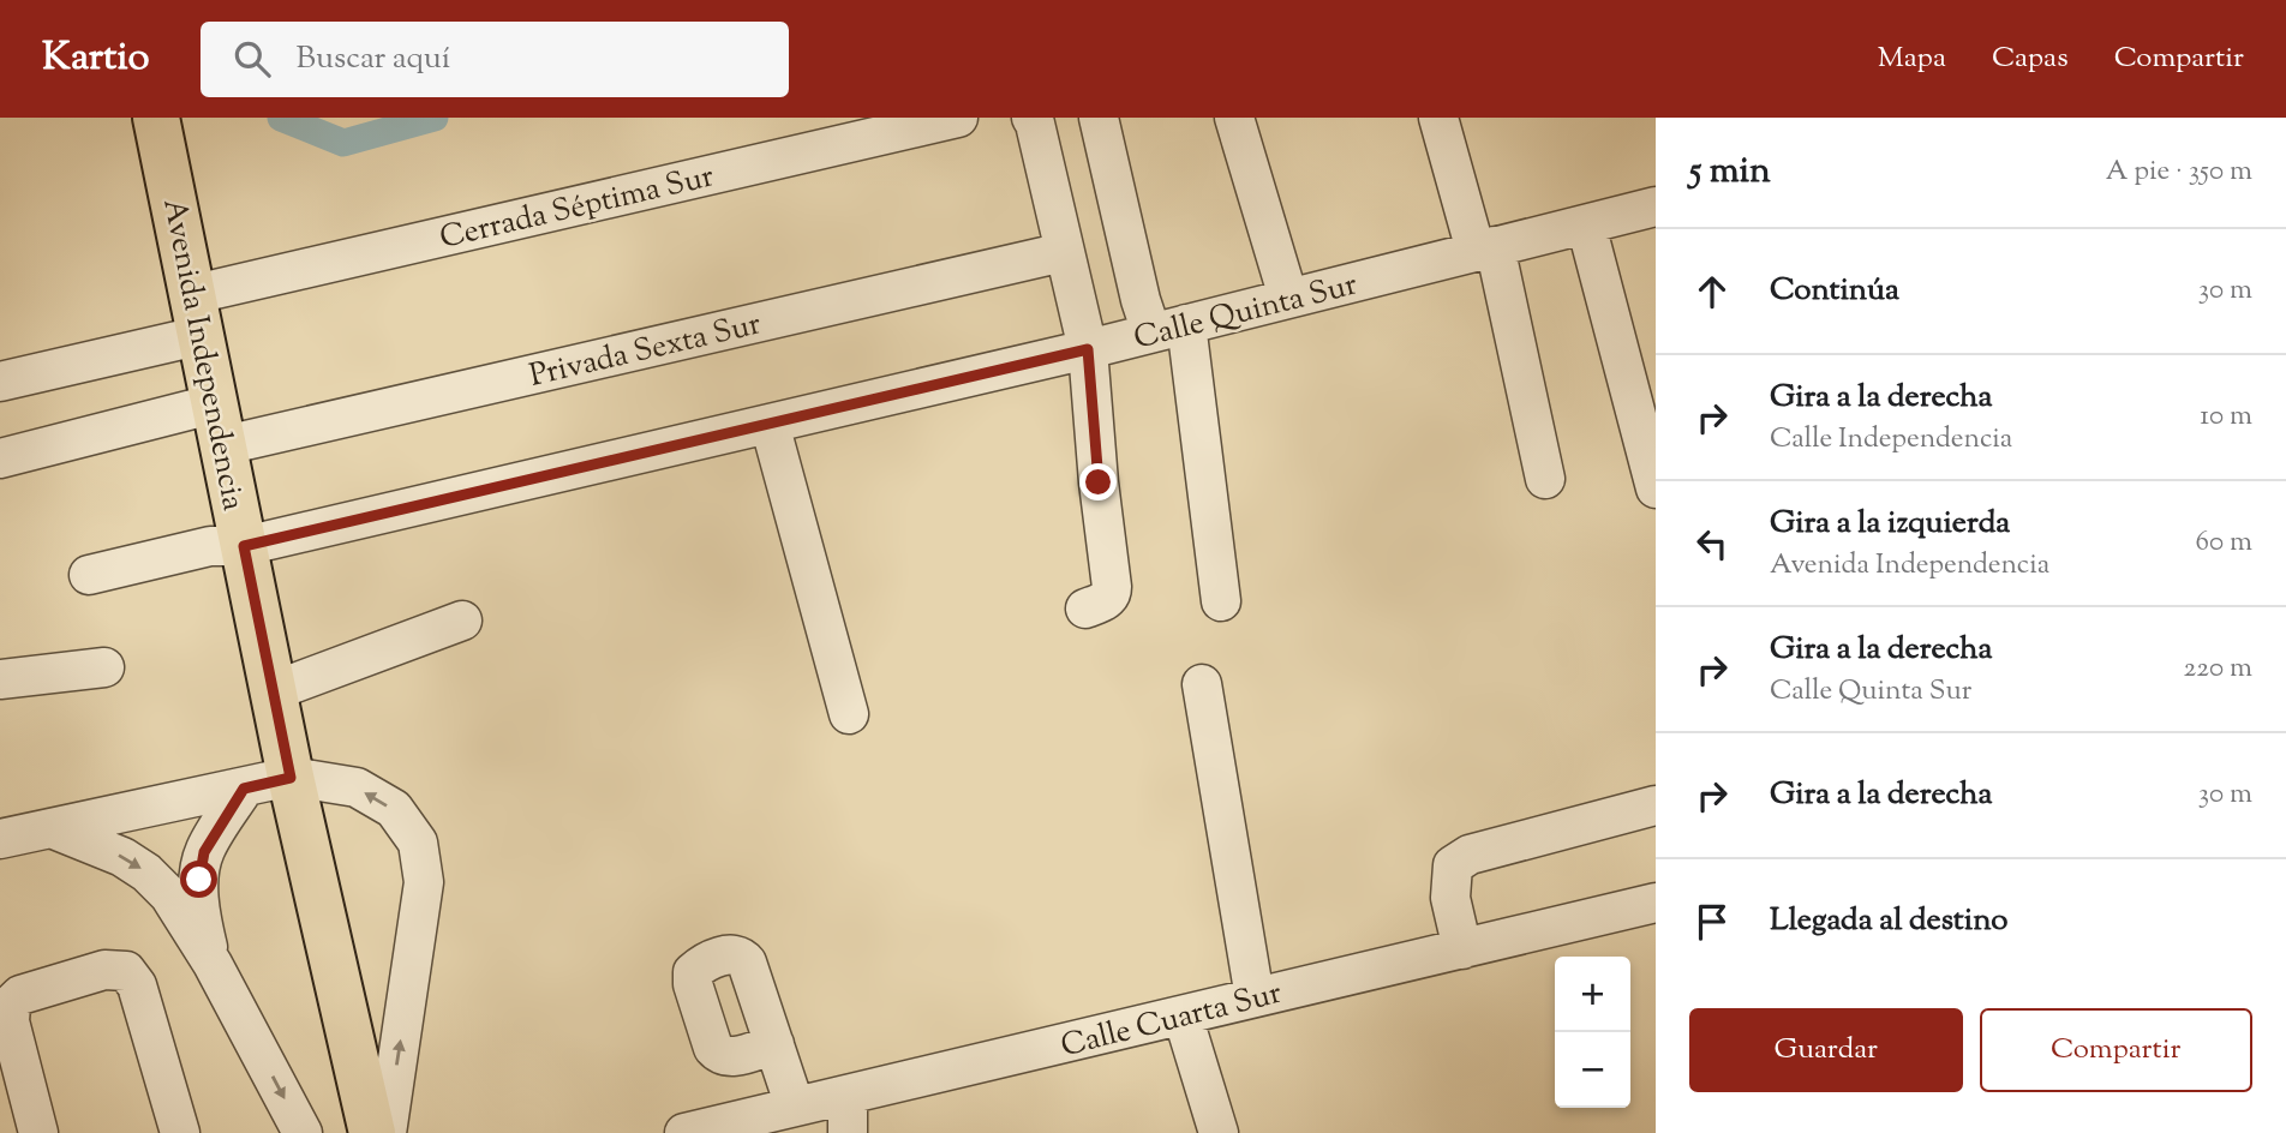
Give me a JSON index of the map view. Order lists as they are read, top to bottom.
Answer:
{
  "streets": {
    "main road": ["Avenida Independencia"],
    "street": [
      "Cerrada Séptima Sur",
      "Calle Quinta Sur",
      "Privada Sexta Sur",
      "Calle Cuarta Sur"
    ]
  },
  "crossings": [
    ["Cerrada Séptima Sur", "Avenida Independencia"],
    ["Calle Quinta Sur", "Avenida Independencia"],
    ["Privada Sexta Sur", "Avenida Independencia"]
  ],
  "page": {
    "header": "Kartio",
    "search": "Buscar aquí",
    "nav": ["Mapa", "Capas", "Compartir"],
    "heading": ["5 min", "A pie · 350 m"],
    "list": [
      ["Continúa", "30 m"],
      ["Gira a la derecha", "Calle Independencia", "10 m"],
      ["Gira a la izquierda", "Avenida Independencia", "60 m"],
      ["Gira a la derecha", "Calle Quinta Sur", "220 m"],
      ["Gira a la derecha", "30 m"],
      "Llegada al destino"
    ],
    "map_buttons": ["+", "−"],
    "buttons": ["Guardar", "Compartir"]
  }
}
